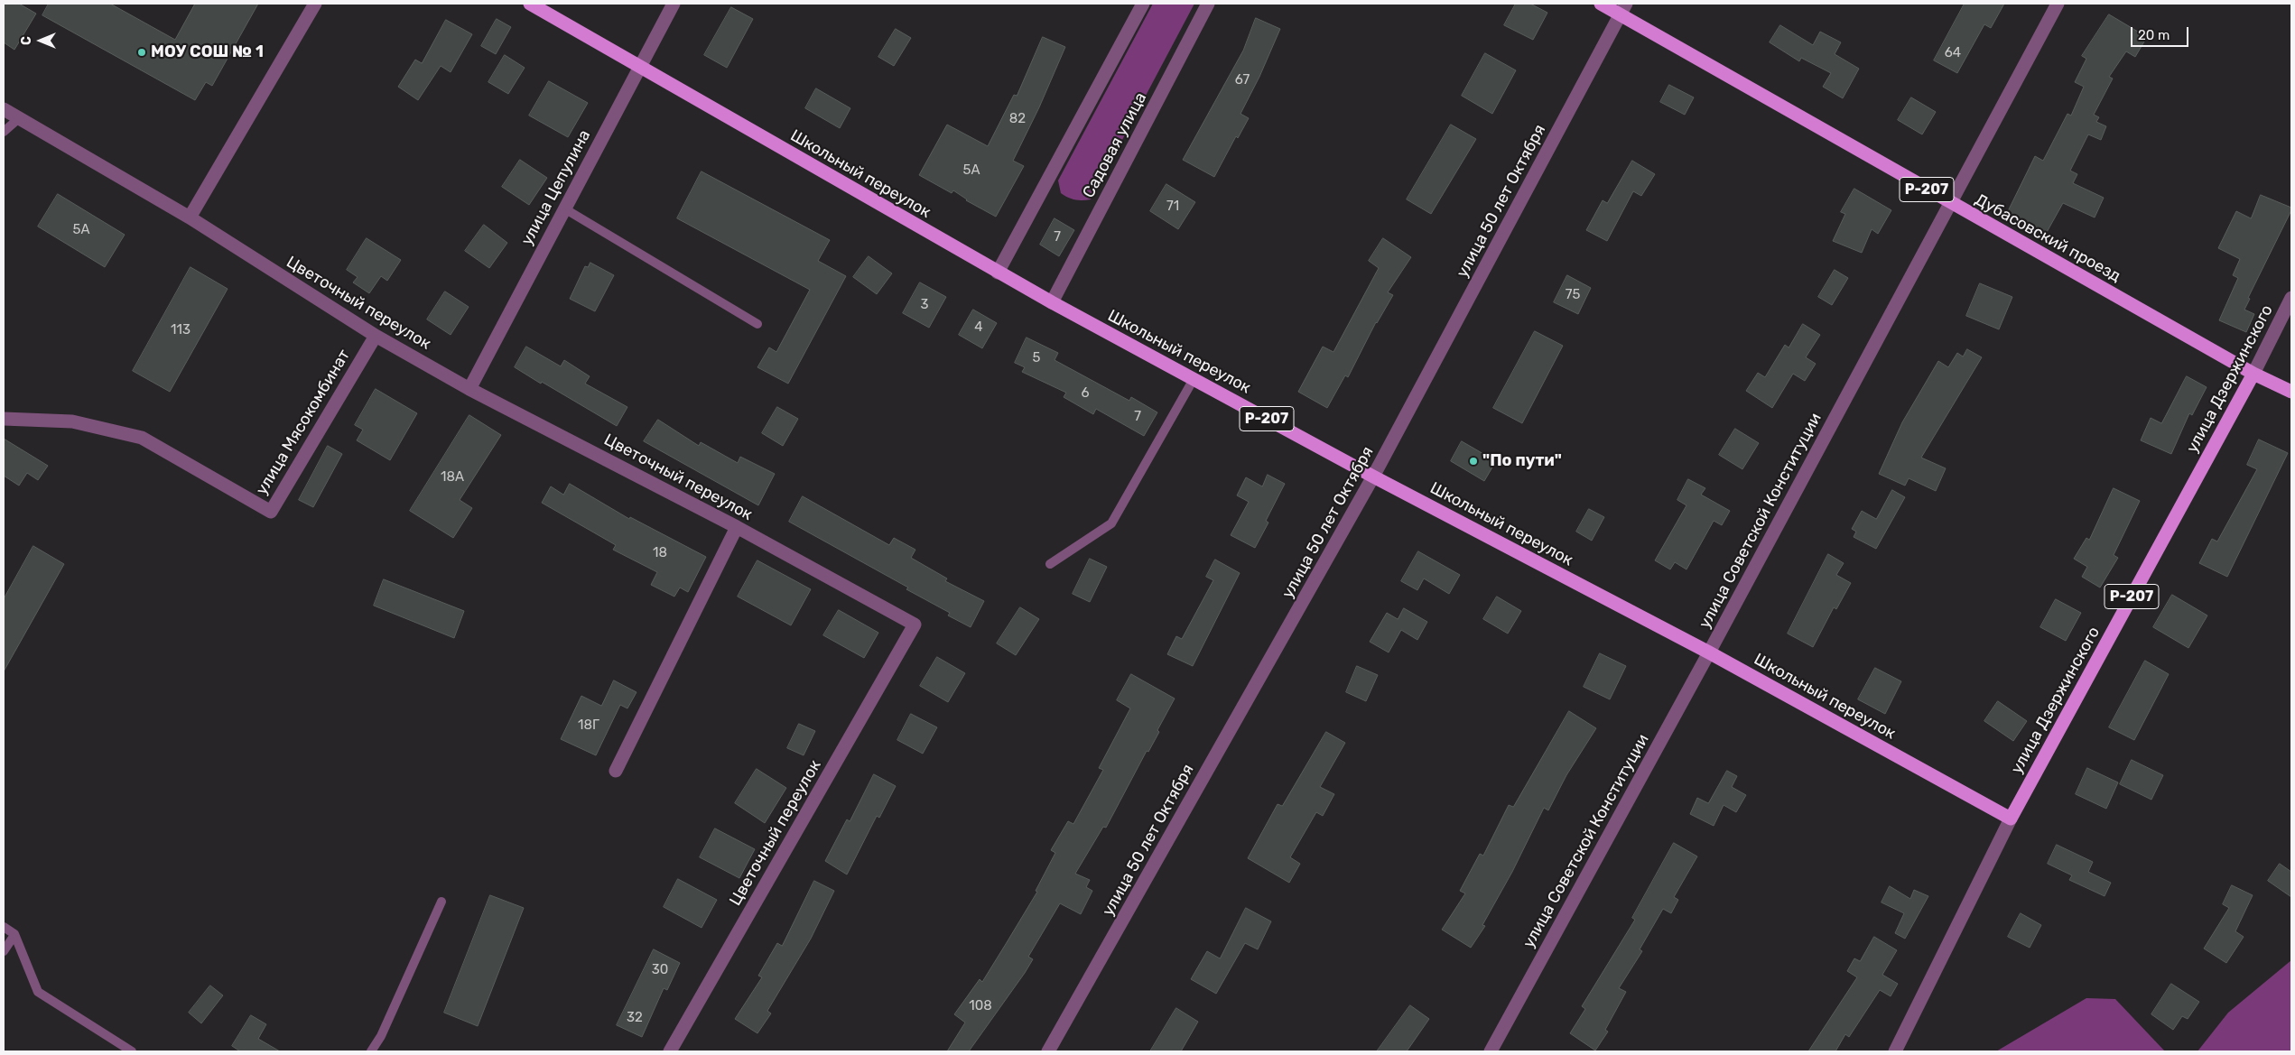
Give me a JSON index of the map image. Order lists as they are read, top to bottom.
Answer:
{
  "streets": {
    "main road": [
      "Школьный переулок",
      "Р-207",
      "Дубасовский проезд",
      "улица Дзержинского"
    ],
    "street": [
      "Садовая улица",
      "улица Цепулина",
      "улица 50 лет Октября",
      "Цветочный переулок",
      "улица Мясокомбинат",
      "улица Советской Конституции"
    ]
  },
  "crossings": [
    ["Садовая улица", "Школьный переулок"],
    ["Школьный переулок", "улица Цепулина"],
    ["Школьный переулок", "улица 50 лет Октября"],
    ["Школьный переулок", "улица Дзержинского"],
    ["Школьный переулок", "улица Советской Конституции"],
    ["улица Цепулина", "Цветочный переулок"],
    ["улица 50 лет Октября", "Дубасовский проезд"],
    ["Дубасовский проезд", "улица Дзержинского"],
    ["Дубасовский проезд", "улица Советской Конституции"],
    ["Цветочный переулок", "улица Мясокомбинат"]
  ],
  "places": ["МОУ СОШ № 1", "\"По пути\""],
  "house_numbers": [
    "64",
    "67",
    "82",
    "5А",
    "71",
    "5А",
    "7",
    "75",
    "3",
    "4",
    "113",
    "5",
    "6",
    "7",
    "18А",
    "18",
    "18Г",
    "30",
    "108",
    "32"
  ],
  "scale_bar": "20 m",
  "north": "left"
}
